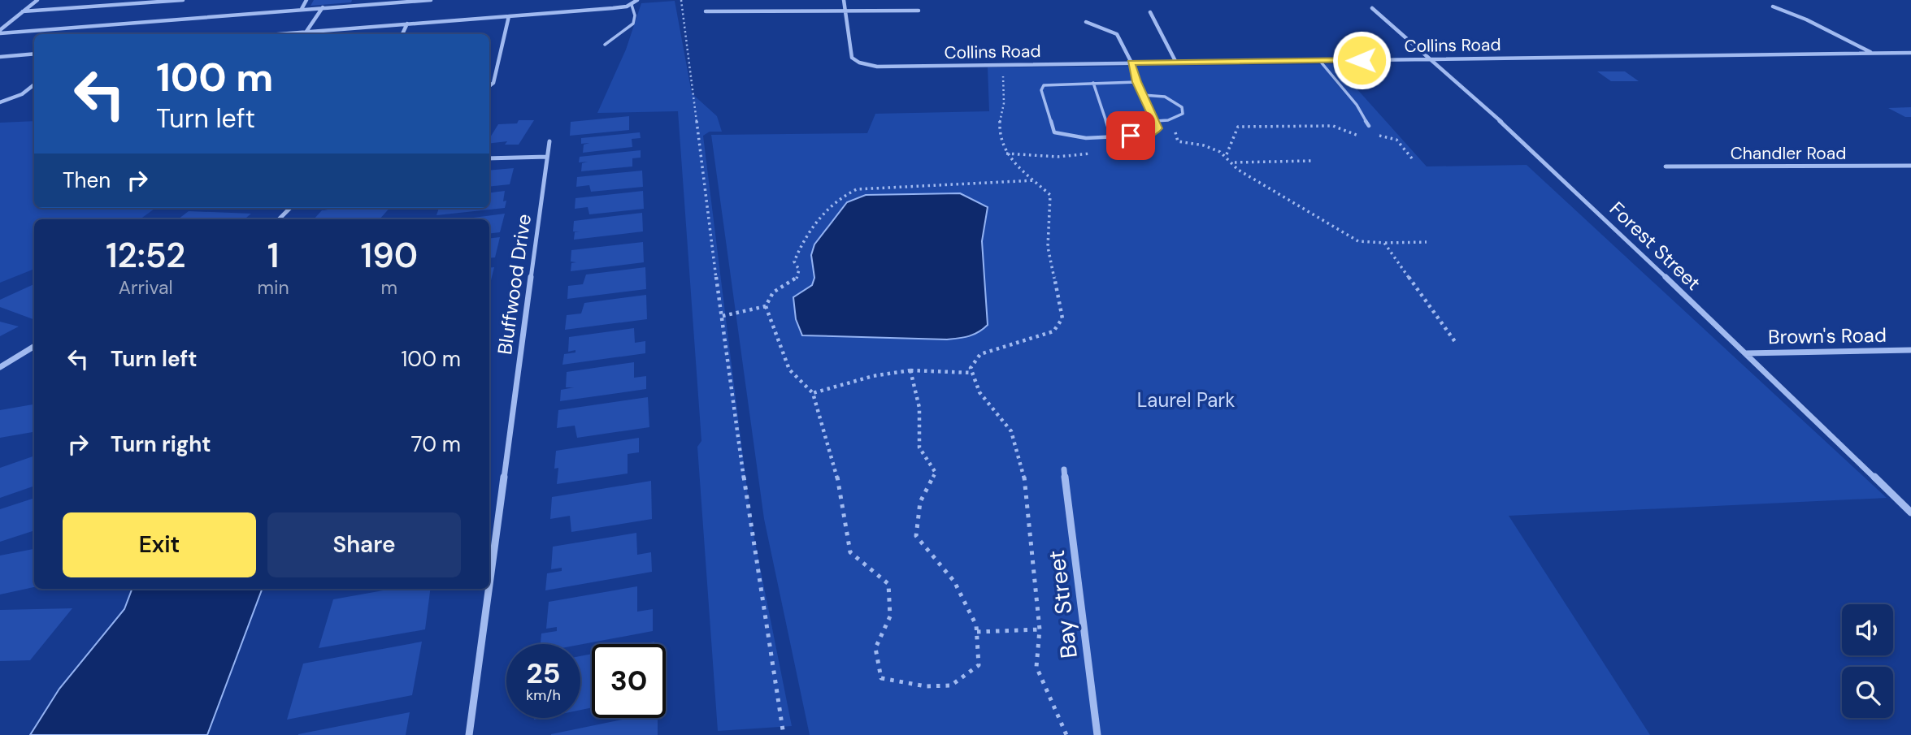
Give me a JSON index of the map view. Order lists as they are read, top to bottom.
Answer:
{
  "streets": {
    "street": [
      "Collins Road",
      "Chandler Road",
      "Forest Street",
      "Bluffwood Drive",
      "Brown's Road",
      "Bay Street"
    ]
  },
  "crossings": [
    ["Collins Road", "Forest Street"],
    ["Forest Street", "Brown's Road"]
  ],
  "parks": ["Laurel Park"],
  "page": {
    "turn": ["100 m", "Turn left"],
    "then": "Then",
    "eta": [
      "12:52",
      "Arrival",
      "1",
      "min",
      "190",
      "m"
    ],
    "list": [
      {
        "name": "Turn left",
        "value": "100 m"
      },
      {
        "name": "Turn right",
        "value": "70 m"
      }
    ],
    "buttons": ["Exit", "Share"],
    "speed": "25 km/h",
    "limit": "30"
  }
}
